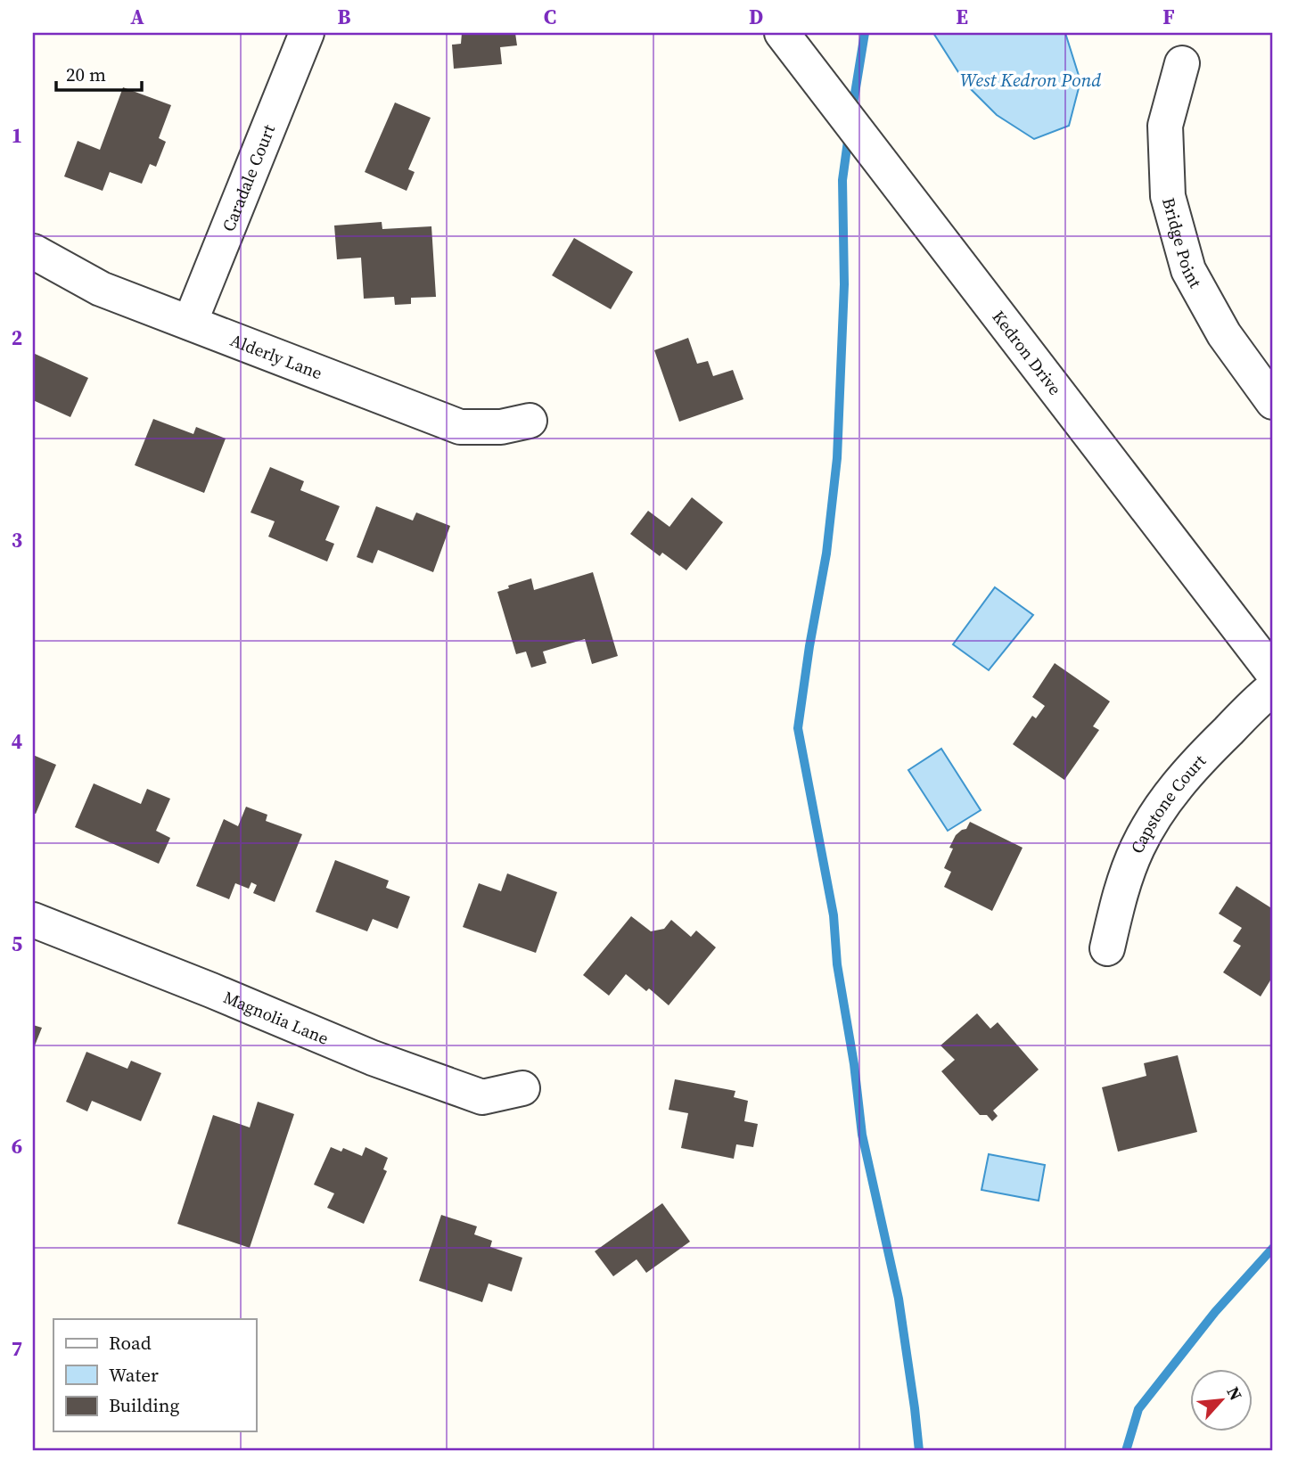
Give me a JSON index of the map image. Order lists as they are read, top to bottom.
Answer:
{
  "streets": {
    "street": [
      "Caradale Court",
      "Bridge Point",
      "Kedron Drive",
      "Alderly Lane",
      "Capstone Court",
      "Magnolia Lane"
    ]
  },
  "crossings": [
    ["Caradale Court", "Alderly Lane"]
  ],
  "water": ["West Kedron Pond"],
  "legend": ["Road", "Water", "Building"],
  "scale_bar": "20 m",
  "north": "top right",
  "grid": {
    "columns": [
      "A",
      "B",
      "C",
      "D",
      "E",
      "F"
    ],
    "rows": [
      "1",
      "2",
      "3",
      "4",
      "5",
      "6",
      "7"
    ]
  }
}
